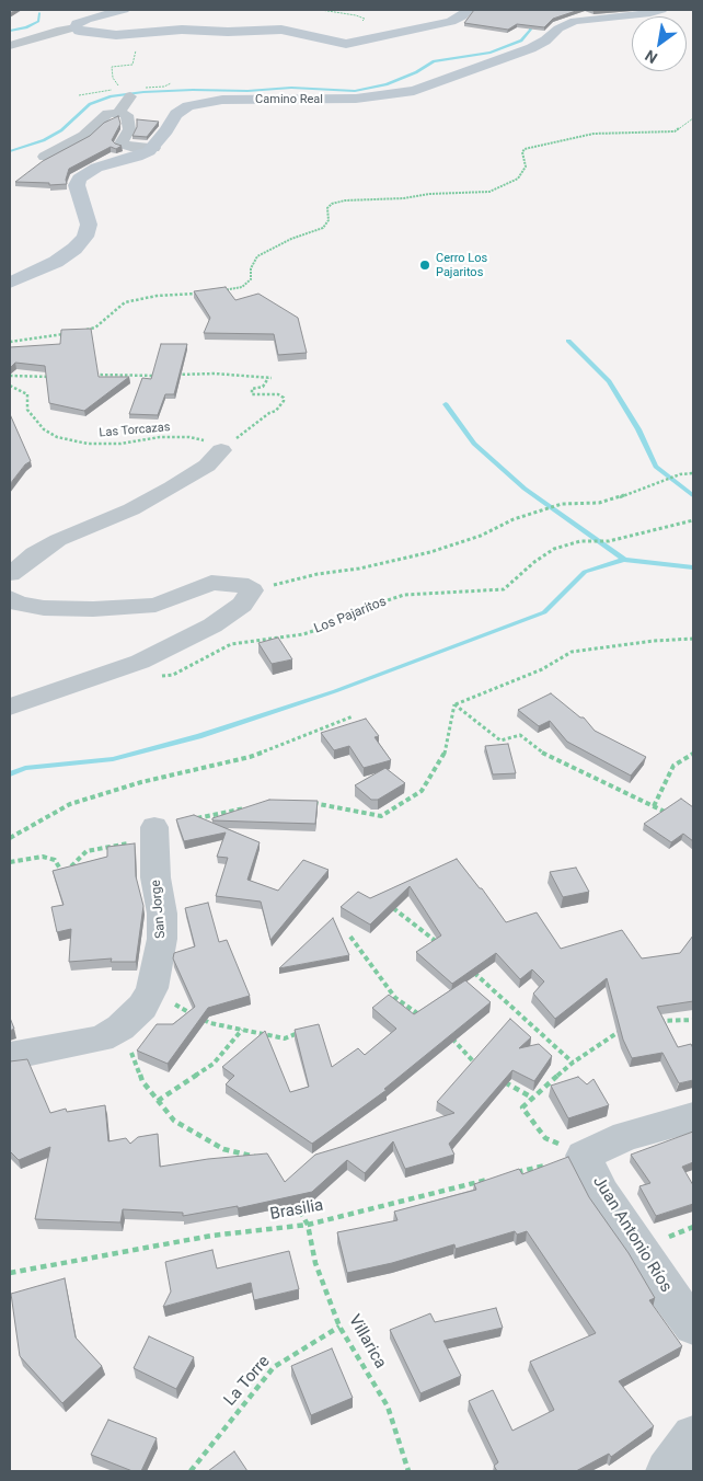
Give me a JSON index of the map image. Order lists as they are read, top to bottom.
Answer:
{
  "streets": {
    "street": ["Camino Real", "San Jorge", "Juan Antonio Ríos"],
    "path": [
      "Las Torcazas",
      "Los Pajaritos",
      "Brasilia",
      "Villarica",
      "La Torre"
    ]
  },
  "crossings": [
    ["Brasilia", "Villarica"],
    ["Villarica", "La Torre"]
  ],
  "places": ["Cerro Los Pajaritos"],
  "north": "bottom left"
}
